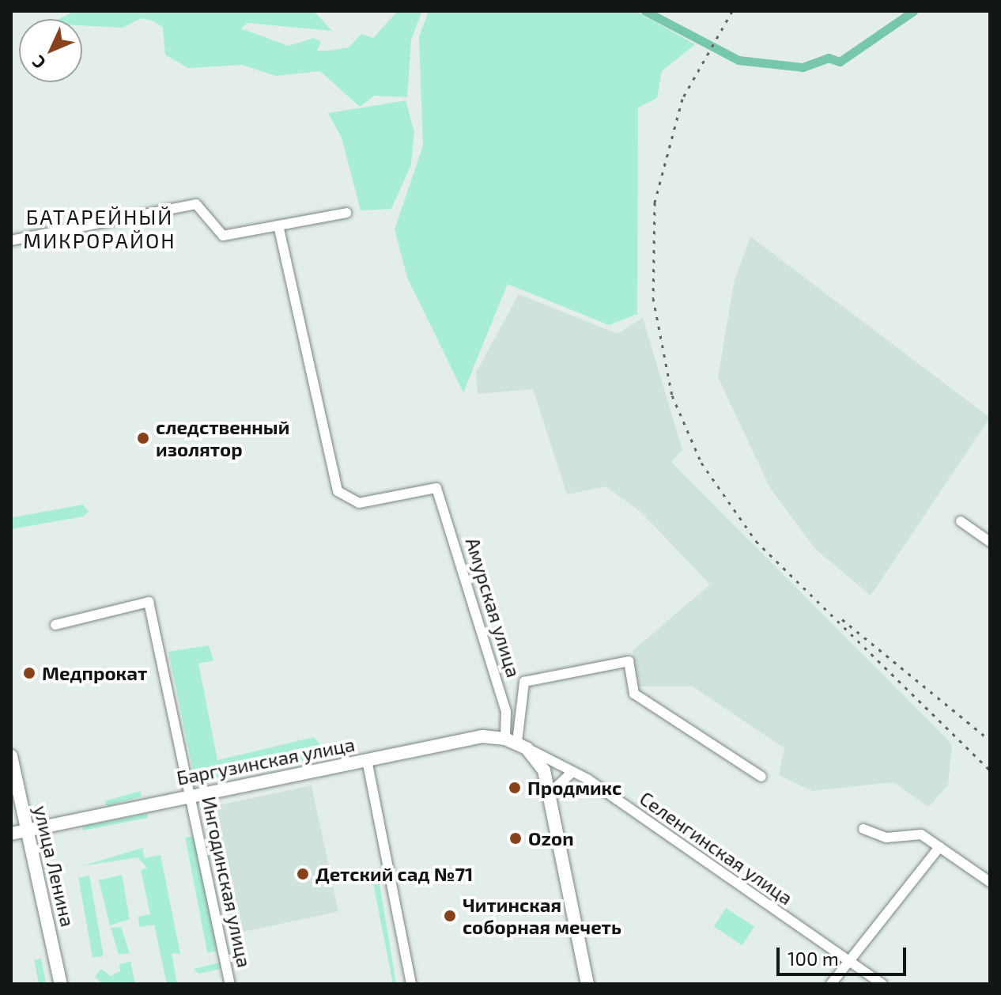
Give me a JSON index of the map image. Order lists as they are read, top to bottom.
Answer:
{
  "streets": {
    "main road": ["Баргузинская улица", "улица Ленина"],
    "street": ["Амурская улица", "Селенгинская улица", "Ингодинская улица"]
  },
  "crossings": [
    ["Амурская улица", "Баргузинская улица"],
    ["Амурская улица", "Селенгинская улица"],
    ["Баргузинская улица", "Селенгинская улица"],
    ["Баргузинская улица", "улица Ленина"],
    ["Баргузинская улица", "Ингодинская улица"]
  ],
  "districts": ["БАТАРЕЙНЫЙ МИКРОРАЙОН"],
  "places": [
    "следственный изолятор",
    "Медпрокат",
    "Продмикс",
    "Ozon",
    "Детский сад №71",
    "Читинская соборная мечеть"
  ],
  "scale_bar": "100 m",
  "north": "bottom left"
}
